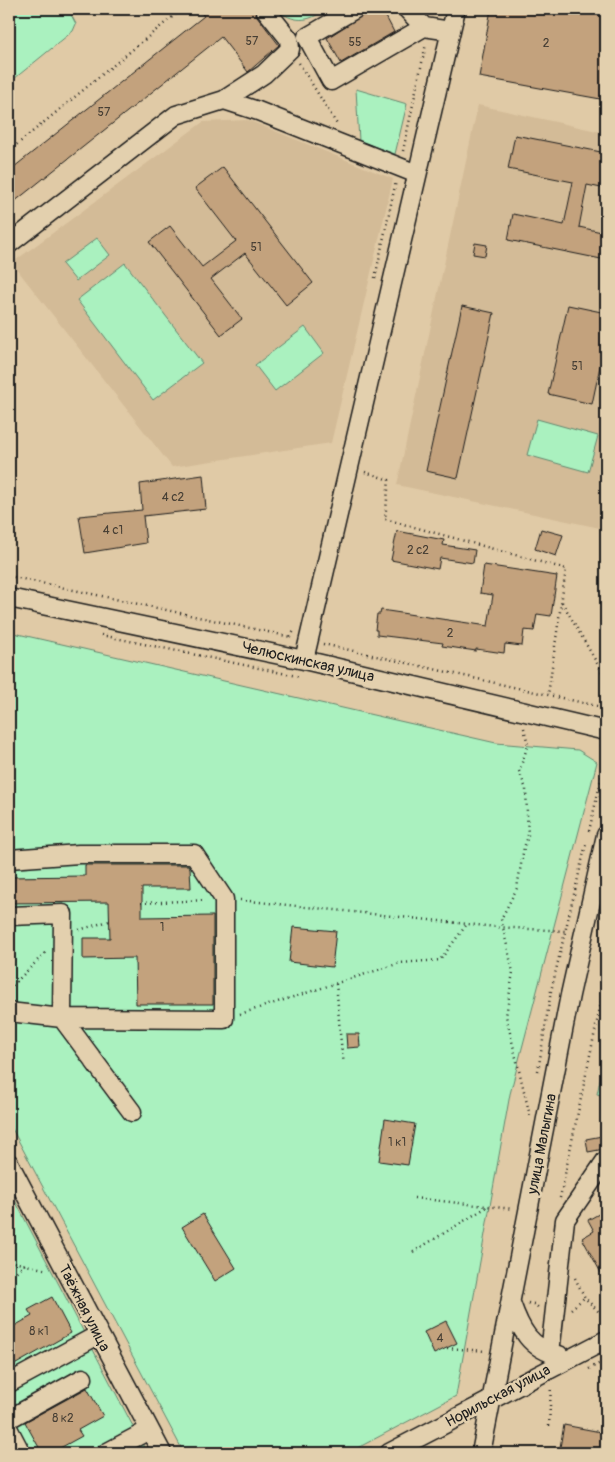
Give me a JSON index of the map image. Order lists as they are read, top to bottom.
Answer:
{
  "streets": {
    "street": [
      "Челюскинская улица",
      "улица Малыгина",
      "Таёжная улица",
      "Норильская улица"
    ]
  },
  "crossings": [
    ["улица Малыгина", "Норильская улица"]
  ],
  "house_numbers": [
    "57",
    "55",
    "2",
    "57",
    "51",
    "51",
    "4 с2",
    "4 с1",
    "2 с2",
    "2",
    "1",
    "1 к1",
    "8 к1",
    "4",
    "8 к2"
  ]
}
